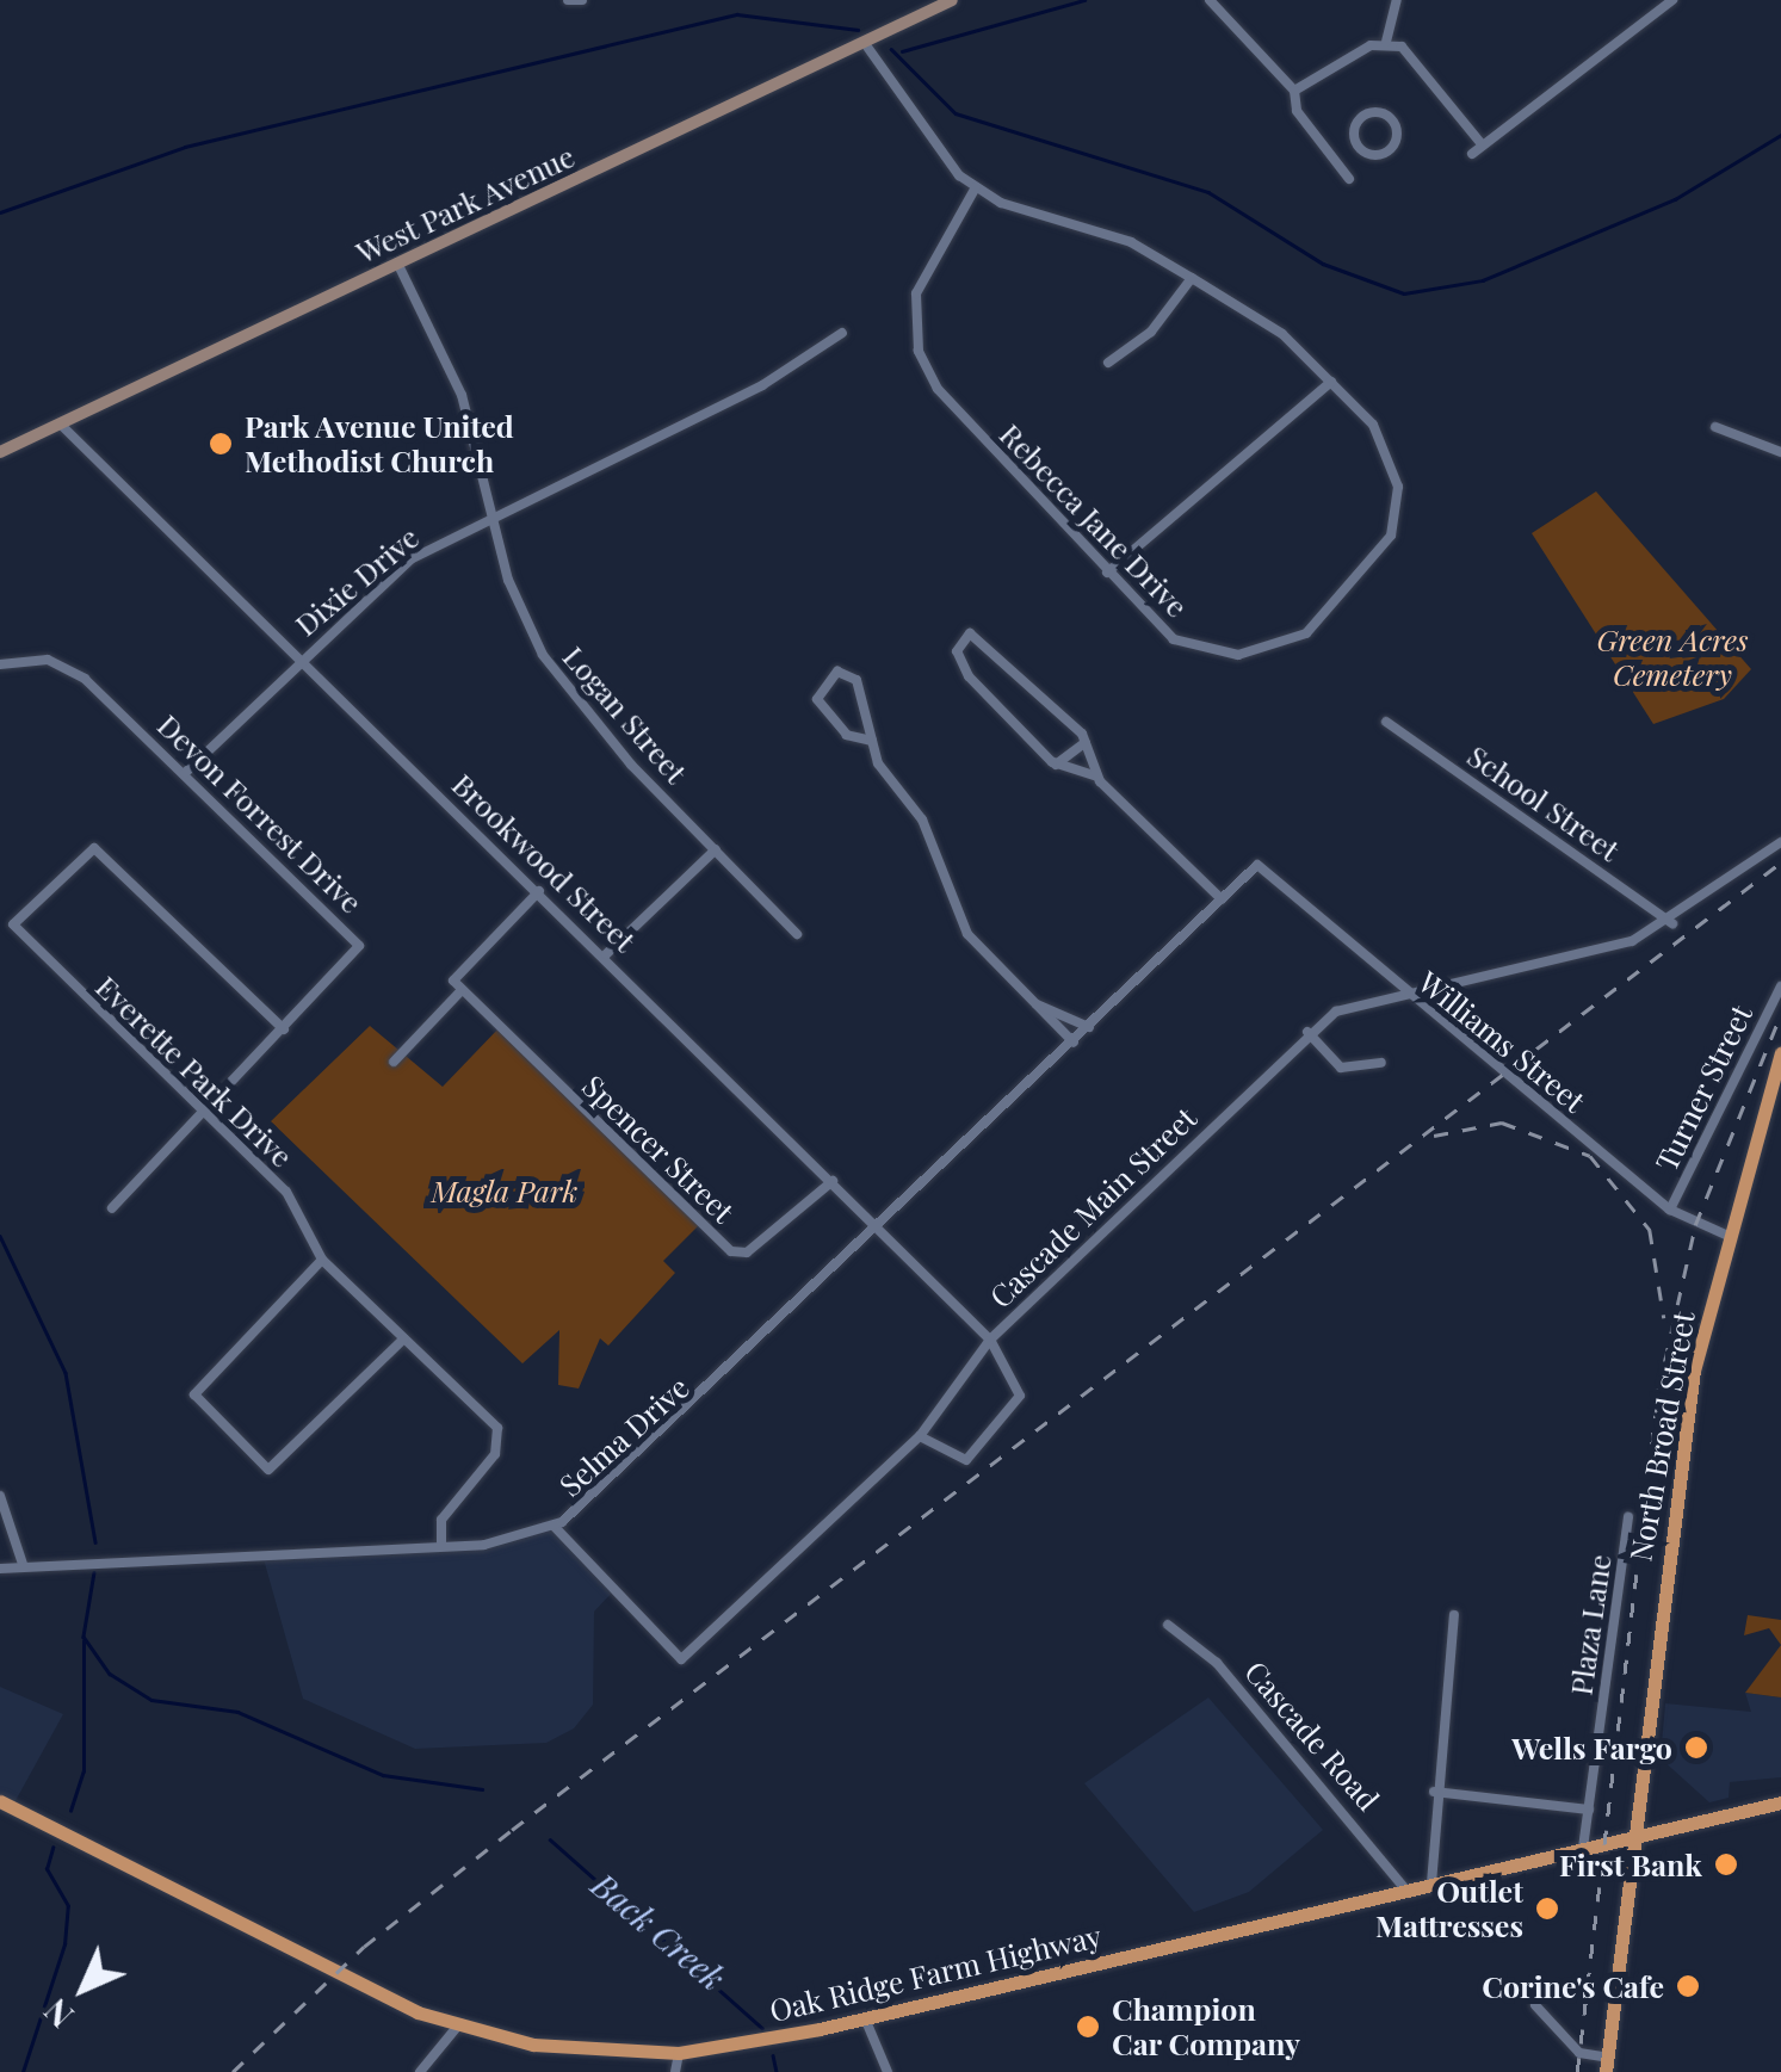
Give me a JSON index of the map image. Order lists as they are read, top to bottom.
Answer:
{
  "streets": {
    "main road": ["West Park Avenue", "North Broad Street", "Oak Ridge Farm Highway"],
    "street": [
      "Rebecca Jane Drive",
      "Dixie Drive",
      "Logan Street",
      "School Street",
      "Devon Forrest Drive",
      "Brookwood Street",
      "Williams Street",
      "Everette Park Drive",
      "Turner Street",
      "Spencer Street",
      "Cascade Main Street",
      "Selma Drive",
      "Plaza Lane",
      "Cascade Road"
    ]
  },
  "crossings": [
    ["West Park Avenue", "Rebecca Jane Drive"],
    ["West Park Avenue", "Logan Street"],
    ["West Park Avenue", "Brookwood Street"],
    ["Dixie Drive", "Logan Street"],
    ["Dixie Drive", "Devon Forrest Drive"],
    ["Dixie Drive", "Brookwood Street"],
    ["School Street", "Cascade Main Street"],
    ["Devon Forrest Drive", "Everette Park Drive"],
    ["Brookwood Street", "Spencer Street"],
    ["Brookwood Street", "Cascade Main Street"],
    ["Brookwood Street", "Selma Drive"],
    ["Williams Street", "Turner Street"],
    ["Williams Street", "Cascade Main Street"],
    ["Williams Street", "Selma Drive"],
    ["Williams Street", "North Broad Street"],
    ["Everette Park Drive", "Selma Drive"],
    ["Cascade Main Street", "Selma Drive"],
    ["North Broad Street", "Oak Ridge Farm Highway"],
    ["Plaza Lane", "Oak Ridge Farm Highway"],
    ["Cascade Road", "Oak Ridge Farm Highway"]
  ],
  "water": ["Back Creek"],
  "parks": ["Green Acres Cemetery", "Magla Park"],
  "places": [
    "Park Avenue United Methodist Church",
    "Wells Fargo",
    "First Bank",
    "Outlet Mattresses",
    "Corine's Cafe",
    "Champion Car Company"
  ],
  "north": "bottom left"
}
